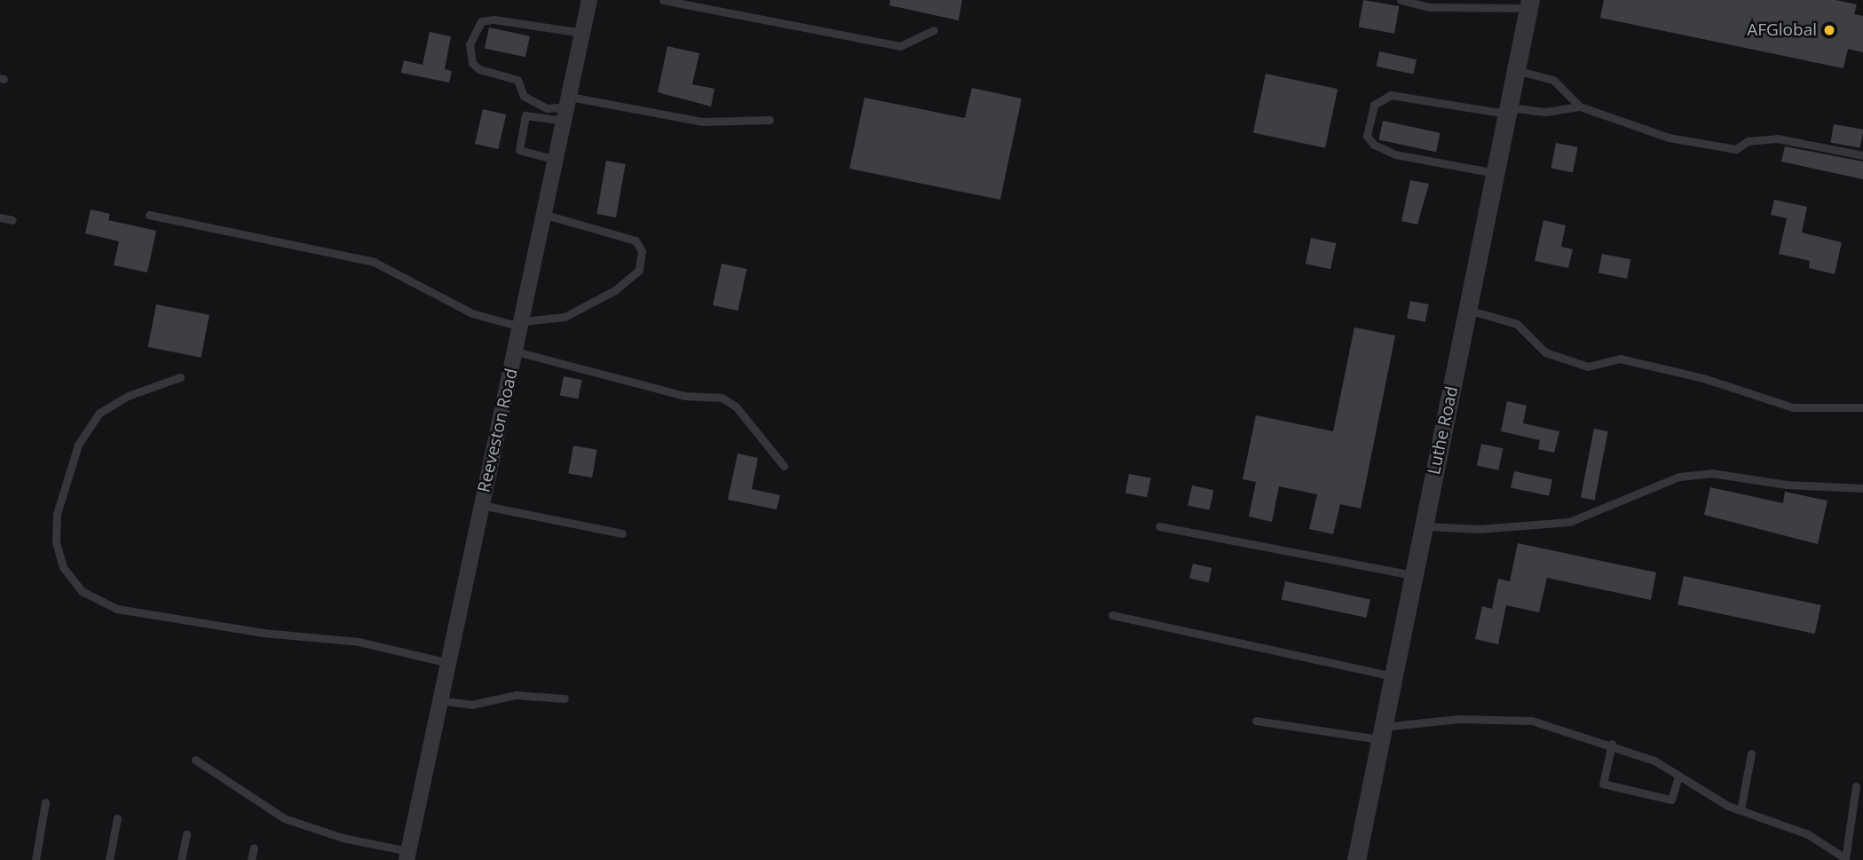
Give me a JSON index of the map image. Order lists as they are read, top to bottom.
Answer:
{
  "streets": {
    "street": ["Reeveston Road", "Luthe Road"]
  },
  "places": ["AFGlobal"]
}
